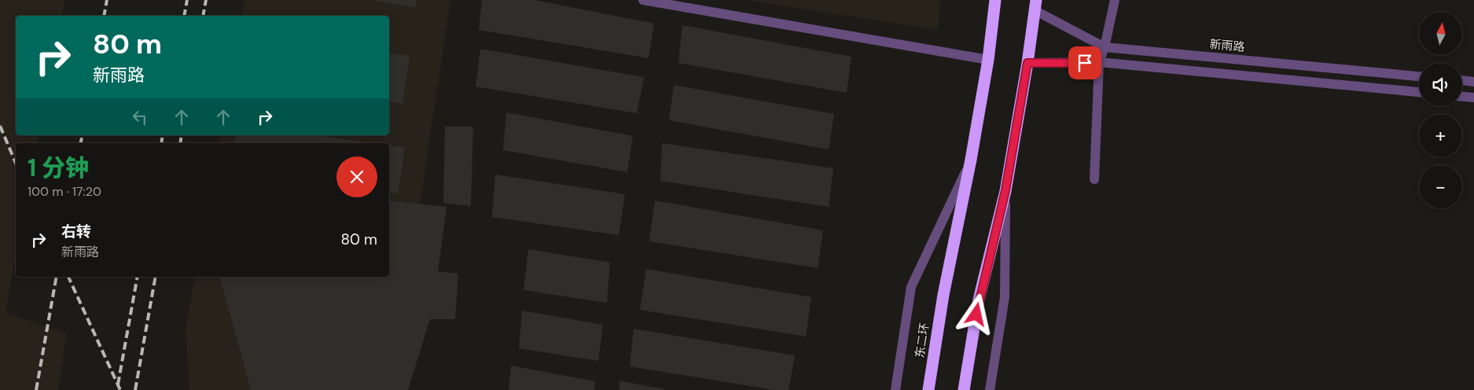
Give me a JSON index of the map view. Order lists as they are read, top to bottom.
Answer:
{
  "streets": {
    "highway": ["东二环"],
    "street": ["新雨路"]
  },
  "north": "top",
  "page": {
    "map_buttons": ["+", "−"],
    "turn": ["80 m", "新雨路"],
    "heading": ["1 分钟", "100 m · 17:20"],
    "list": [
      {
        "name": "右转",
        "note": "新雨路",
        "value": "80 m"
      }
    ]
  }
}
